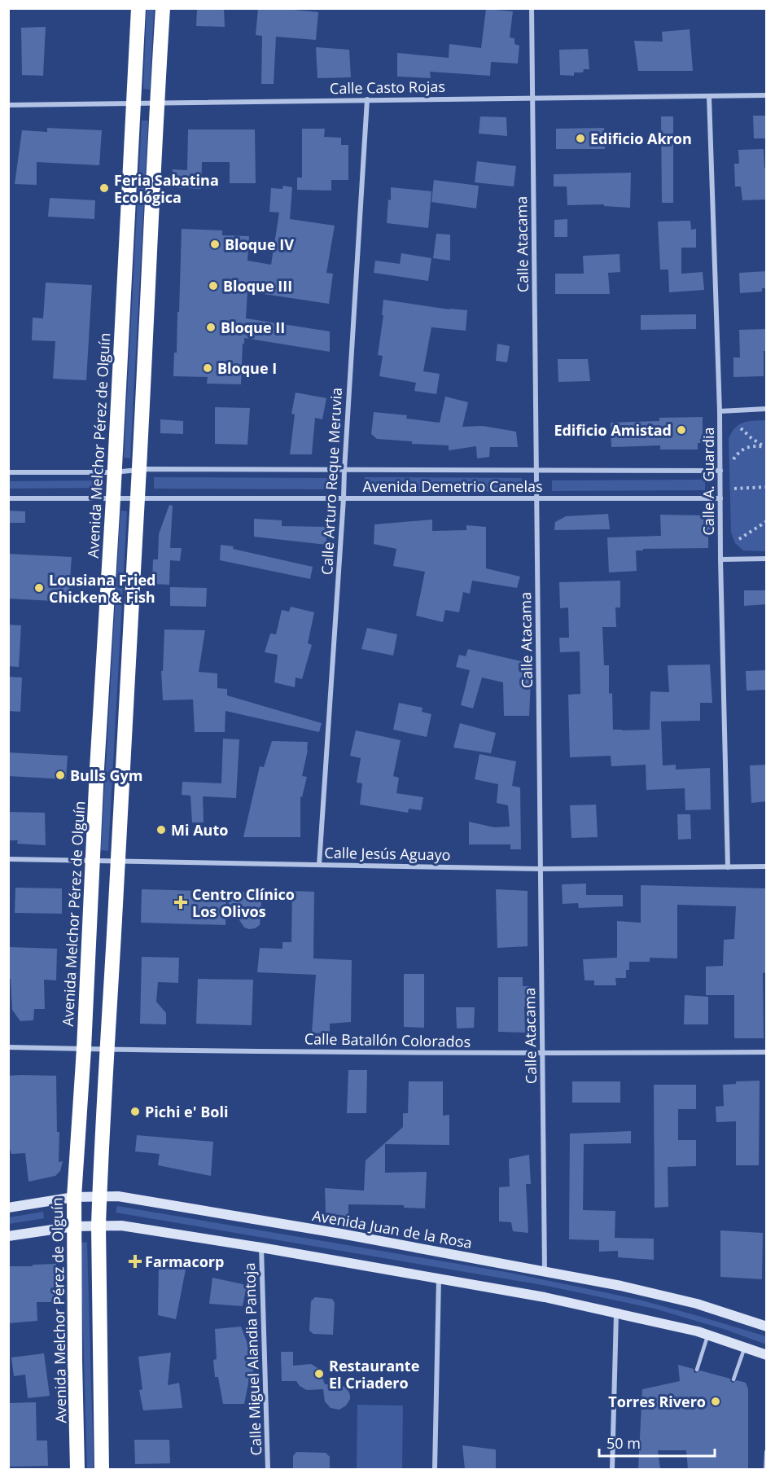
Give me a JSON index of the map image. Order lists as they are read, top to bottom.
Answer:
{
  "streets": {
    "highway": ["Avenida Melchor Pérez de Olguín"],
    "main road": ["Avenida Juan de la Rosa"],
    "street": [
      "Calle Casto Rojas",
      "Calle Atacama",
      "Calle Arturo Reque Meruvia",
      "Calle A. Guardia",
      "Avenida Demetrio Canelas",
      "Calle Jesús Aguayo",
      "Calle Batallón Colorados",
      "Calle Miguel Alandia Pantoja"
    ]
  },
  "crossings": [
    ["Calle Casto Rojas", "Calle Atacama"],
    ["Calle Casto Rojas", "Avenida Melchor Pérez de Olguín"],
    ["Calle Casto Rojas", "Calle Arturo Reque Meruvia"],
    ["Calle Casto Rojas", "Calle A. Guardia"],
    ["Calle Atacama", "Avenida Demetrio Canelas"],
    ["Calle Atacama", "Calle Jesús Aguayo"],
    ["Calle Atacama", "Calle Batallón Colorados"],
    ["Calle Atacama", "Avenida Juan de la Rosa"],
    ["Avenida Melchor Pérez de Olguín", "Avenida Demetrio Canelas"],
    ["Avenida Melchor Pérez de Olguín", "Calle Jesús Aguayo"],
    ["Avenida Melchor Pérez de Olguín", "Calle Batallón Colorados"],
    ["Avenida Melchor Pérez de Olguín", "Avenida Juan de la Rosa"],
    ["Calle Arturo Reque Meruvia", "Avenida Demetrio Canelas"],
    ["Calle Arturo Reque Meruvia", "Calle Jesús Aguayo"],
    ["Calle A. Guardia", "Avenida Demetrio Canelas"],
    ["Calle A. Guardia", "Calle Jesús Aguayo"]
  ],
  "places": {
    "other": [
      "Edificio Akron",
      "Feria Sabatina Ecológica",
      "Bloque IV",
      "Bloque III",
      "Bloque II",
      "Bloque I",
      "Edificio Amistad",
      "Lousiana Fried Chicken & Fish",
      "Bulls Gym",
      "Mi Auto",
      "Pichi e' Boli",
      "Restaurante El Criadero",
      "Torres Rivero"
    ],
    "health": ["Centro Clínico Los Olivos", "Farmacorp"]
  },
  "scale_bar": "50 m"
}
